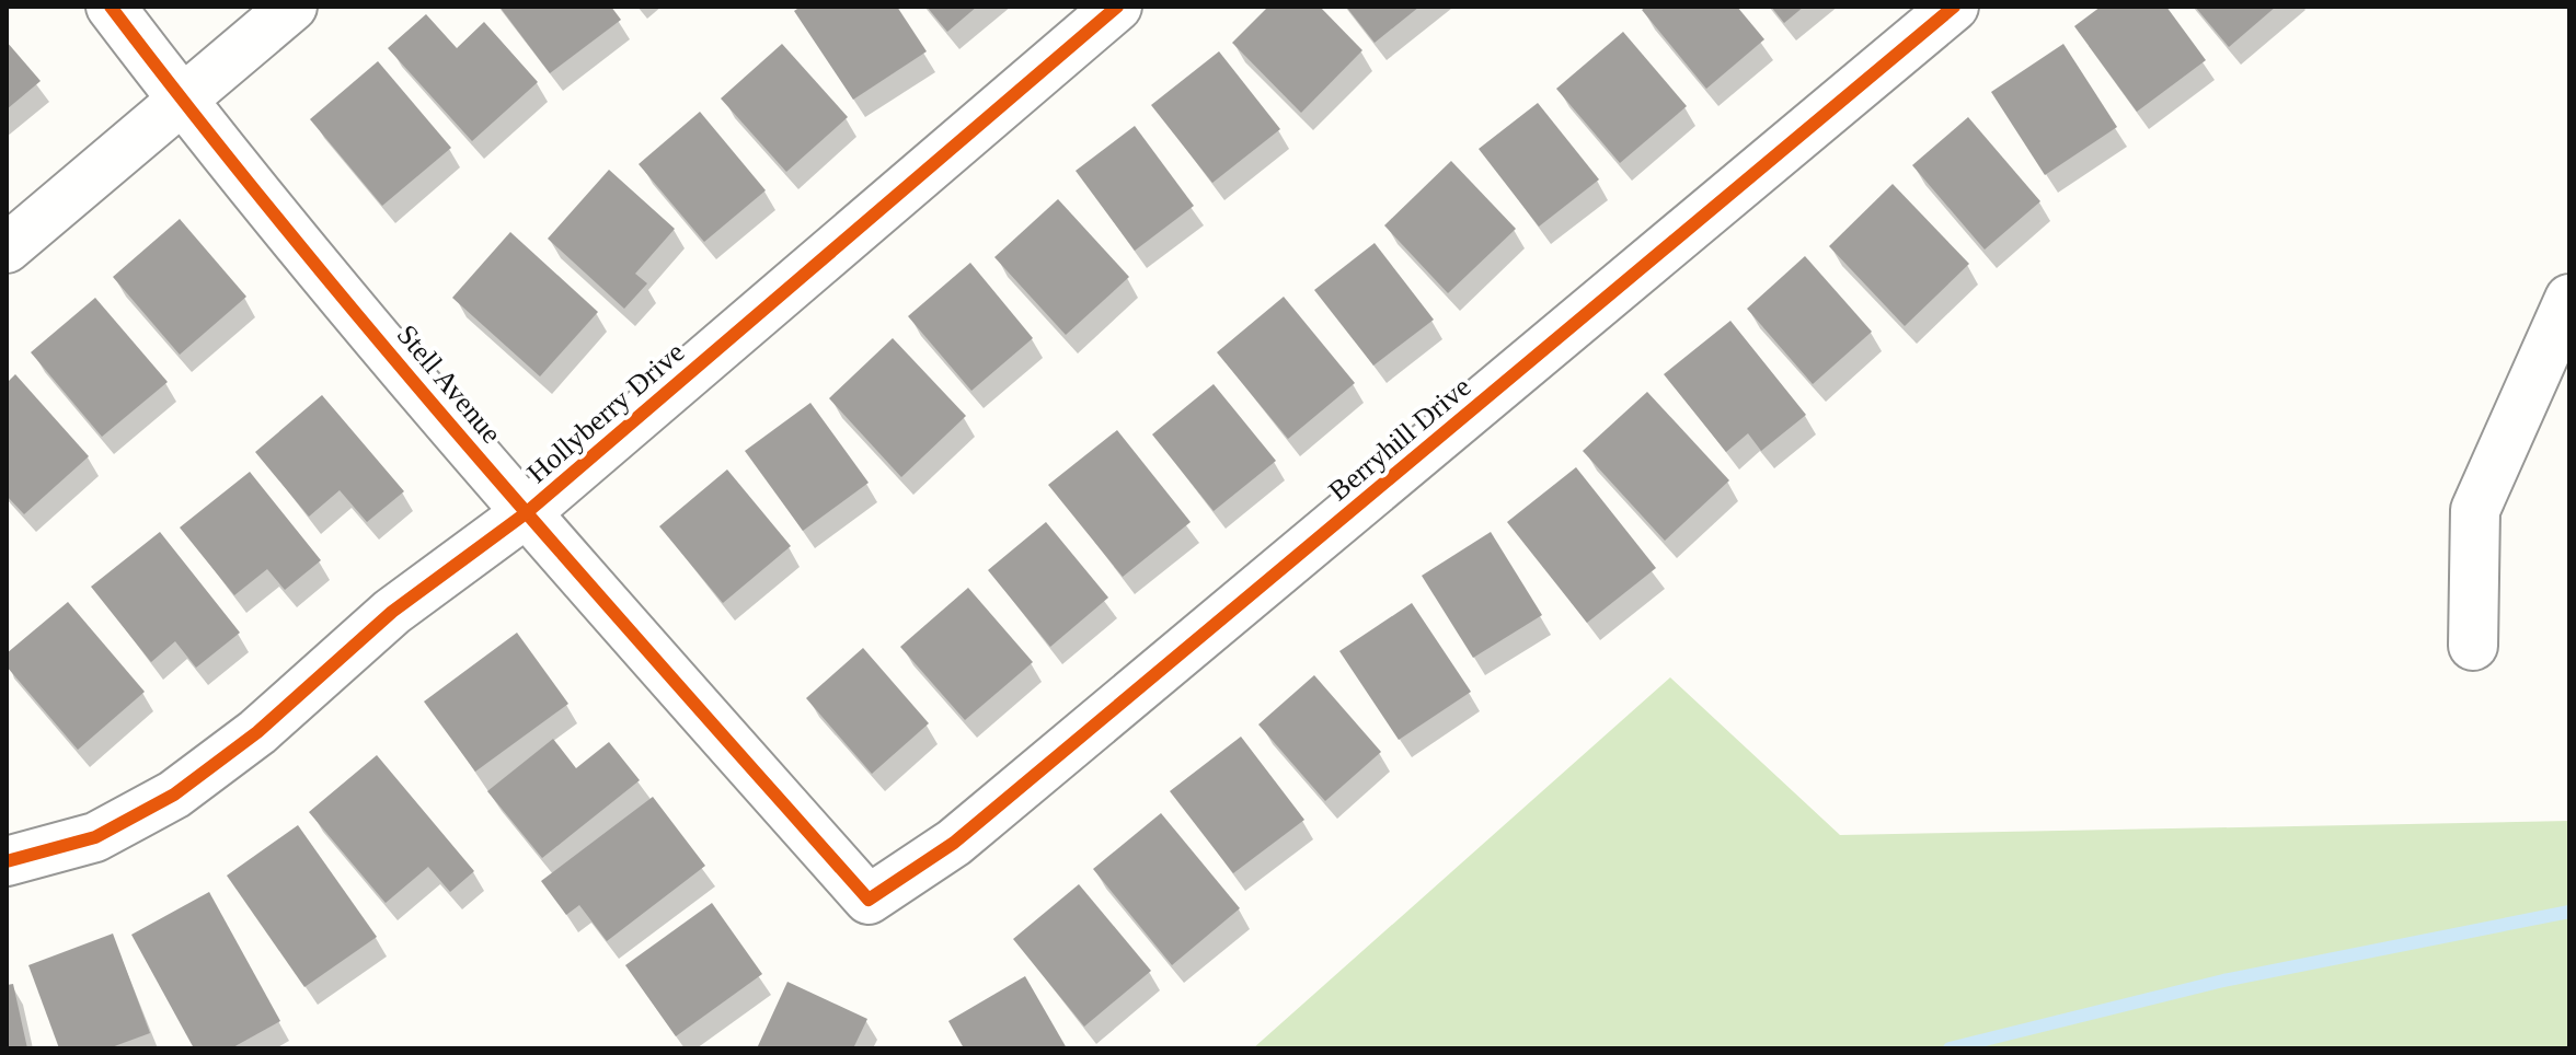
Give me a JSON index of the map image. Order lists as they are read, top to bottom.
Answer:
{
  "streets": {
    "street": ["Stell Avenue", "Hollyberry Drive", "Berryhill Drive"]
  },
  "crossings": [
    ["Stell Avenue", "Hollyberry Drive"],
    ["Stell Avenue", "Berryhill Drive"]
  ]
}
